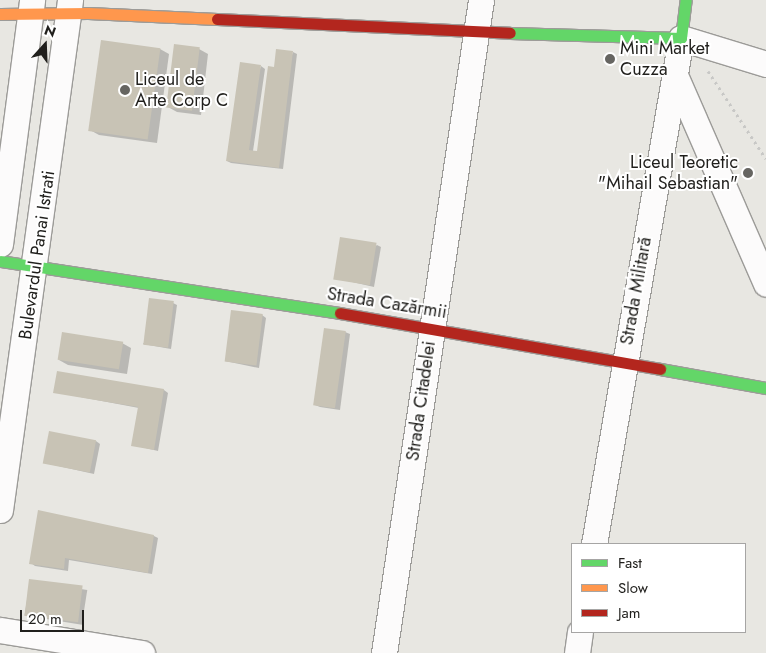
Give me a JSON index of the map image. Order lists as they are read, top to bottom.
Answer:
{
  "streets": {
    "street": [
      "Bulevardul Panai Istrati",
      "Strada Militară",
      "Strada Cazărmii",
      "Strada Citadelei"
    ]
  },
  "crossings": [
    ["Bulevardul Panai Istrati", "Strada Cazărmii"],
    ["Strada Militară", "Strada Cazărmii"],
    ["Strada Cazărmii", "Strada Citadelei"]
  ],
  "places": ["Mini Market Cuzza", "Liceul de Arte Corp C", "Liceul Teoretic \"Mihail Sebastian\""],
  "legend": ["Fast", "Slow", "Jam"],
  "scale_bar": "20 m",
  "north": "top"
}
